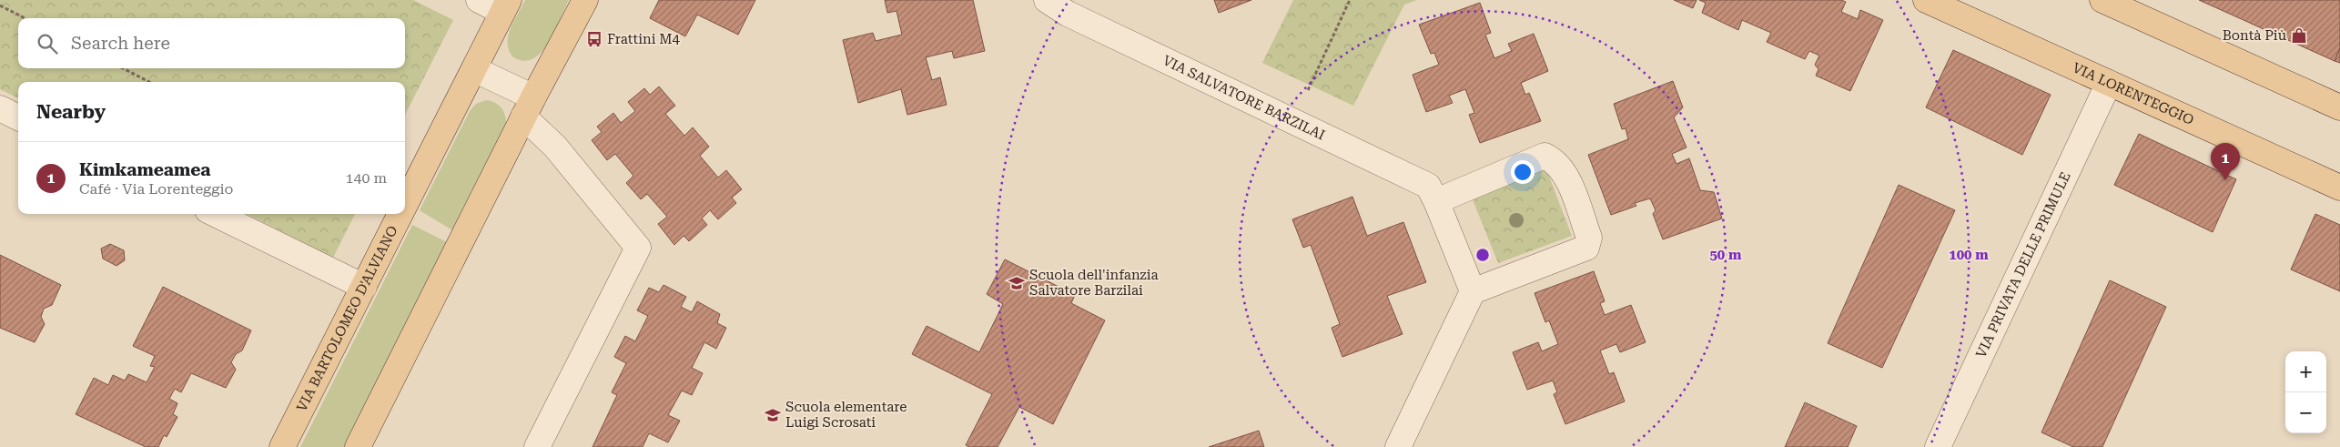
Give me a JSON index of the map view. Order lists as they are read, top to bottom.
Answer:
{
  "streets": {
    "main road": ["VIA LORENTEGGIO", "VIA BARTOLOMEO D'ALVIANO"],
    "street": ["VIA SALVATORE BARZILAI", "VIA PRIVATA DELLE PRIMULE"]
  },
  "crossings": [
    ["VIA LORENTEGGIO", "VIA PRIVATA DELLE PRIMULE"]
  ],
  "places": {
    "shop": ["Bontà Più"],
    "bus stop": ["Frattini M4"],
    "school or university": ["Scuola dell'infanzia Salvatore Barzilai", "Scuola elementare Luigi Scrosati"]
  },
  "page": {
    "search": "Search here",
    "heading": "Nearby",
    "list": [
      {
        "mark": "1",
        "name": "Kimkameamea",
        "note": "Café · Via Lorenteggio",
        "value": "140 m"
      }
    ],
    "pins": "1",
    "map_buttons": ["+", "−"]
  },
  "rings": ["50 m", "100 m"]
}
